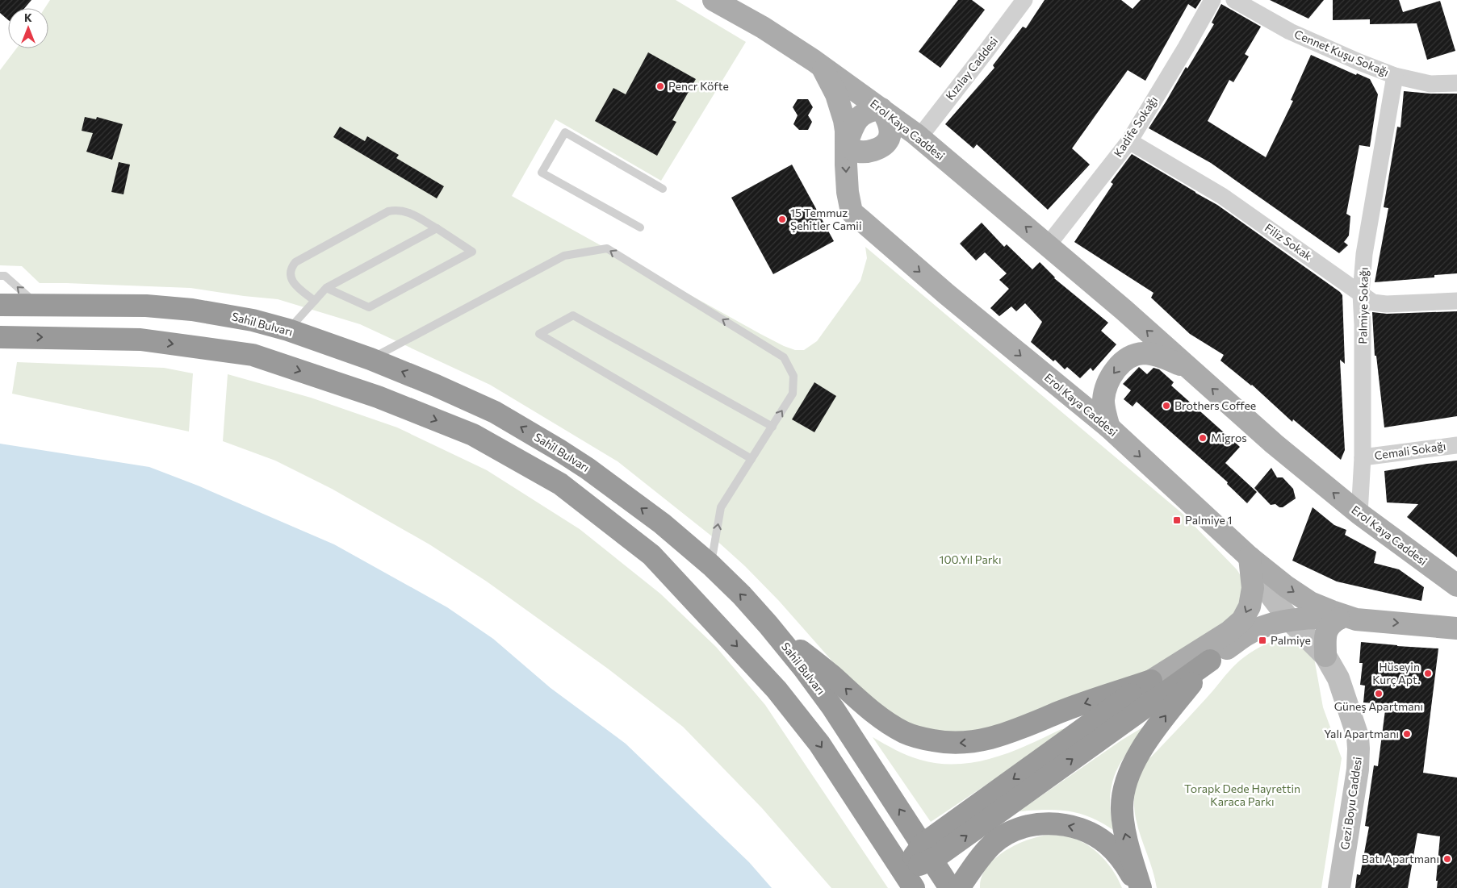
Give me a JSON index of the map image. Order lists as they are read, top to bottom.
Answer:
{
  "streets": {
    "highway": ["Sahil Bulvarı"],
    "main road": ["Erol Kaya Caddesi"],
    "street": [
      "Cennet Kuşu Sokağı",
      "Kızılay Caddesi",
      "Kadife Sokağı",
      "Filiz Sokak",
      "Palmiye Sokağı",
      "Cemali Sokağı",
      "Gezi Boyu Caddesi"
    ]
  },
  "crossings": [
    ["Cennet Kuşu Sokağı", "Palmiye Sokağı"],
    ["Kızılay Caddesi", "Erol Kaya Caddesi"],
    ["Kadife Sokağı", "Erol Kaya Caddesi"],
    ["Kadife Sokağı", "Filiz Sokak"],
    ["Erol Kaya Caddesi", "Palmiye Sokağı"],
    ["Erol Kaya Caddesi", "Gezi Boyu Caddesi"],
    ["Filiz Sokak", "Palmiye Sokağı"],
    ["Palmiye Sokağı", "Cemali Sokağı"]
  ],
  "parks": ["100.Yıl Parkı", "Torapk Dede Hayrettin Karaca Parkı"],
  "places": {
    "other": [
      "Pencr Köfte",
      "15 Temmuz Şehitler Camii",
      "Brothers Coffee",
      "Migros",
      "Hüseyin Kurç Apt.",
      "Güneş Apartmanı",
      "Yalı Apartmanı",
      "Batı Apartmanı"
    ],
    "transit": ["Palmiye 1", "Palmiye"]
  },
  "north": "top"
}
